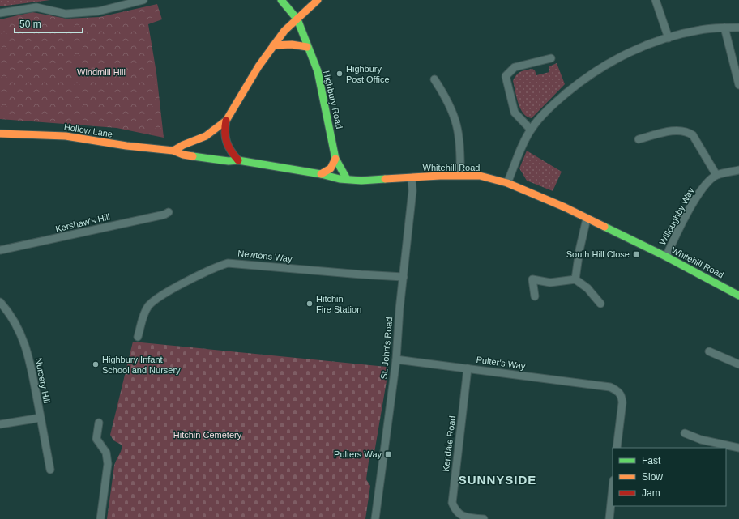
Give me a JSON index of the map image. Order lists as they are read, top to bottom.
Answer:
{
  "streets": {
    "street": [
      "Highbury Road",
      "Hollow Lane",
      "Whitehill Road",
      "Willoughby Way",
      "Kershaw's Hill",
      "Newtons Way",
      "St. John's Road",
      "Pulter's Way",
      "Nursery Hill",
      "Kendale Road"
    ]
  },
  "crossings": [
    ["Highbury Road", "Whitehill Road"],
    ["Hollow Lane", "Whitehill Road"],
    ["Whitehill Road", "Willoughby Way"],
    ["Whitehill Road", "St. John's Road"],
    ["Newtons Way", "St. John's Road"],
    ["St. John's Road", "Pulter's Way"],
    ["Pulter's Way", "Kendale Road"]
  ],
  "districts": ["SUNNYSIDE"],
  "parks": ["Windmill Hill", "Hitchin Cemetery"],
  "places": {
    "other": ["Highbury Post Office", "Hitchin Fire Station", "Highbury Infant School and Nursery"],
    "transit": ["South Hill Close", "Pulters Way"]
  },
  "legend": ["Fast", "Slow", "Jam"],
  "scale_bar": "50 m"
}
